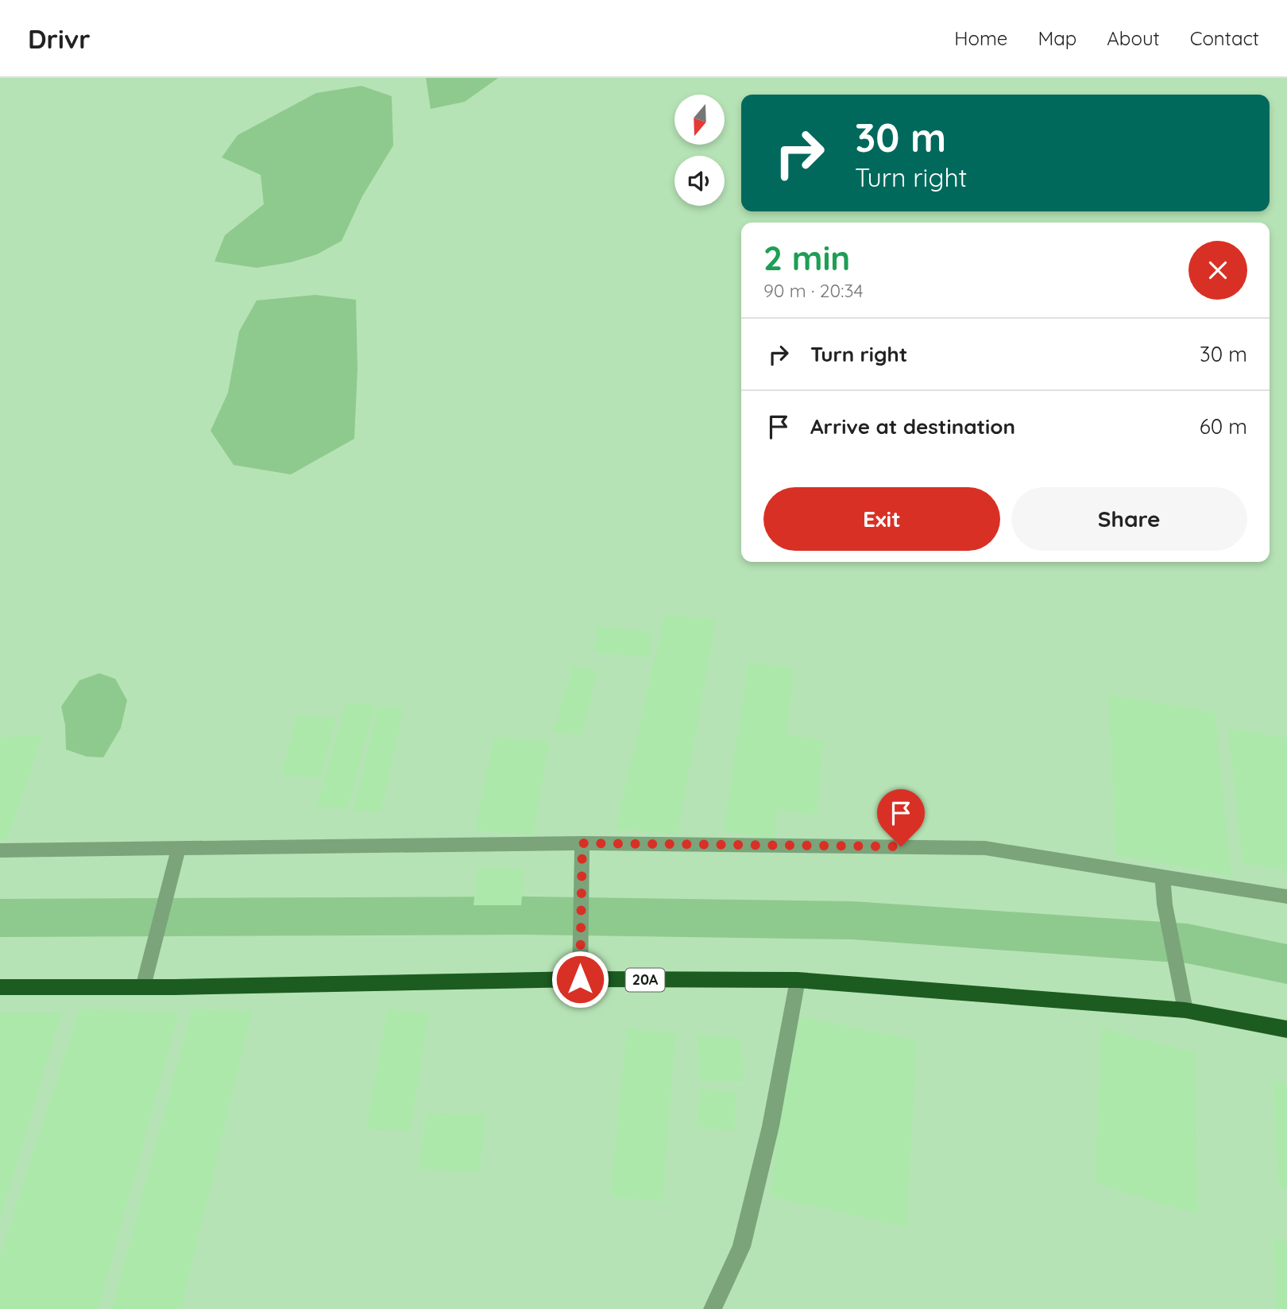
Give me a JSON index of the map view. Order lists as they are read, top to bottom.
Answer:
{
  "streets": {
    "main road": ["20A"]
  },
  "north": "bottom",
  "page": {
    "header": "Drivr",
    "nav": [
      "Home",
      "Map",
      "About",
      "Contact"
    ],
    "turn": ["30 m", "Turn right"],
    "heading": ["2 min", "90 m · 20:34"],
    "list": [
      {
        "name": "Turn right",
        "value": "30 m"
      },
      {
        "name": "Arrive at destination",
        "value": "60 m"
      }
    ],
    "buttons": ["Exit", "Share"]
  }
}
